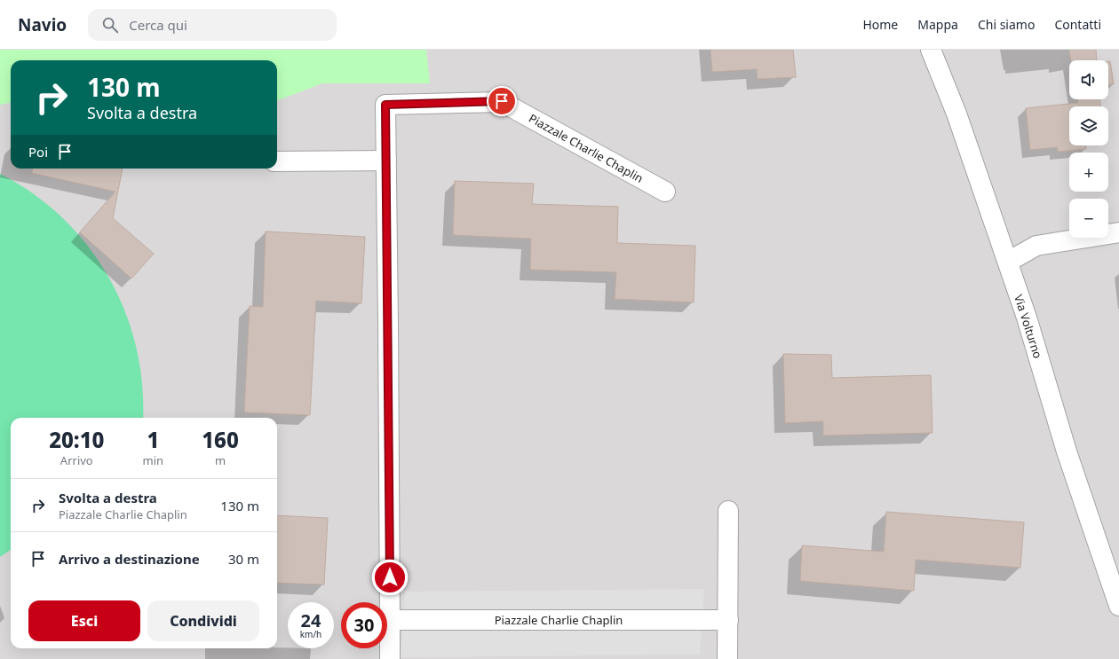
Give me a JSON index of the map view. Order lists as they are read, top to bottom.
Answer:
{
  "streets": {
    "street": ["Piazzale Charlie Chaplin", "Via Volturno"]
  },
  "page": {
    "header": "Navio",
    "search": "Cerca qui",
    "nav": [
      "Home",
      "Mappa",
      "Chi siamo",
      "Contatti"
    ],
    "map_buttons": ["+", "−"],
    "turn": ["130 m", "Svolta a destra"],
    "then": "Poi",
    "eta": [
      "20:10",
      "Arrivo",
      "1",
      "min",
      "160",
      "m"
    ],
    "list": [
      {
        "name": "Svolta a destra",
        "note": "Piazzale Charlie Chaplin",
        "value": "130 m"
      },
      {
        "name": "Arrivo a destinazione",
        "value": "30 m"
      }
    ],
    "buttons": ["Esci", "Condividi"],
    "speed": "24 km/h",
    "limit": "30"
  }
}
